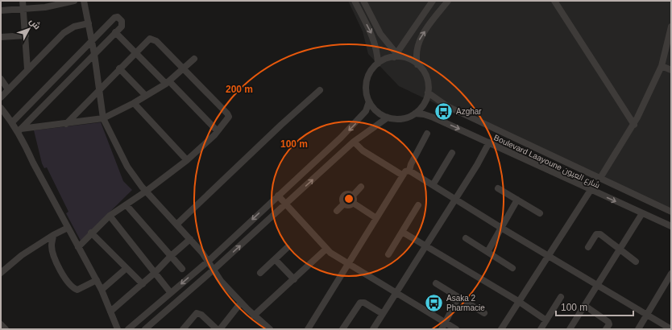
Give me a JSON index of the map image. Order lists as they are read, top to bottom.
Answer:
{
  "streets": {
    "street": ["Boulevard Laayoune شارع العيون"]
  },
  "places": {
    "bus stop": ["Azghar", "Asaka 2 Pharmacie"]
  },
  "scale_bar": "100 m",
  "north": "top right",
  "rings": ["200 m", "100 m"]
}
